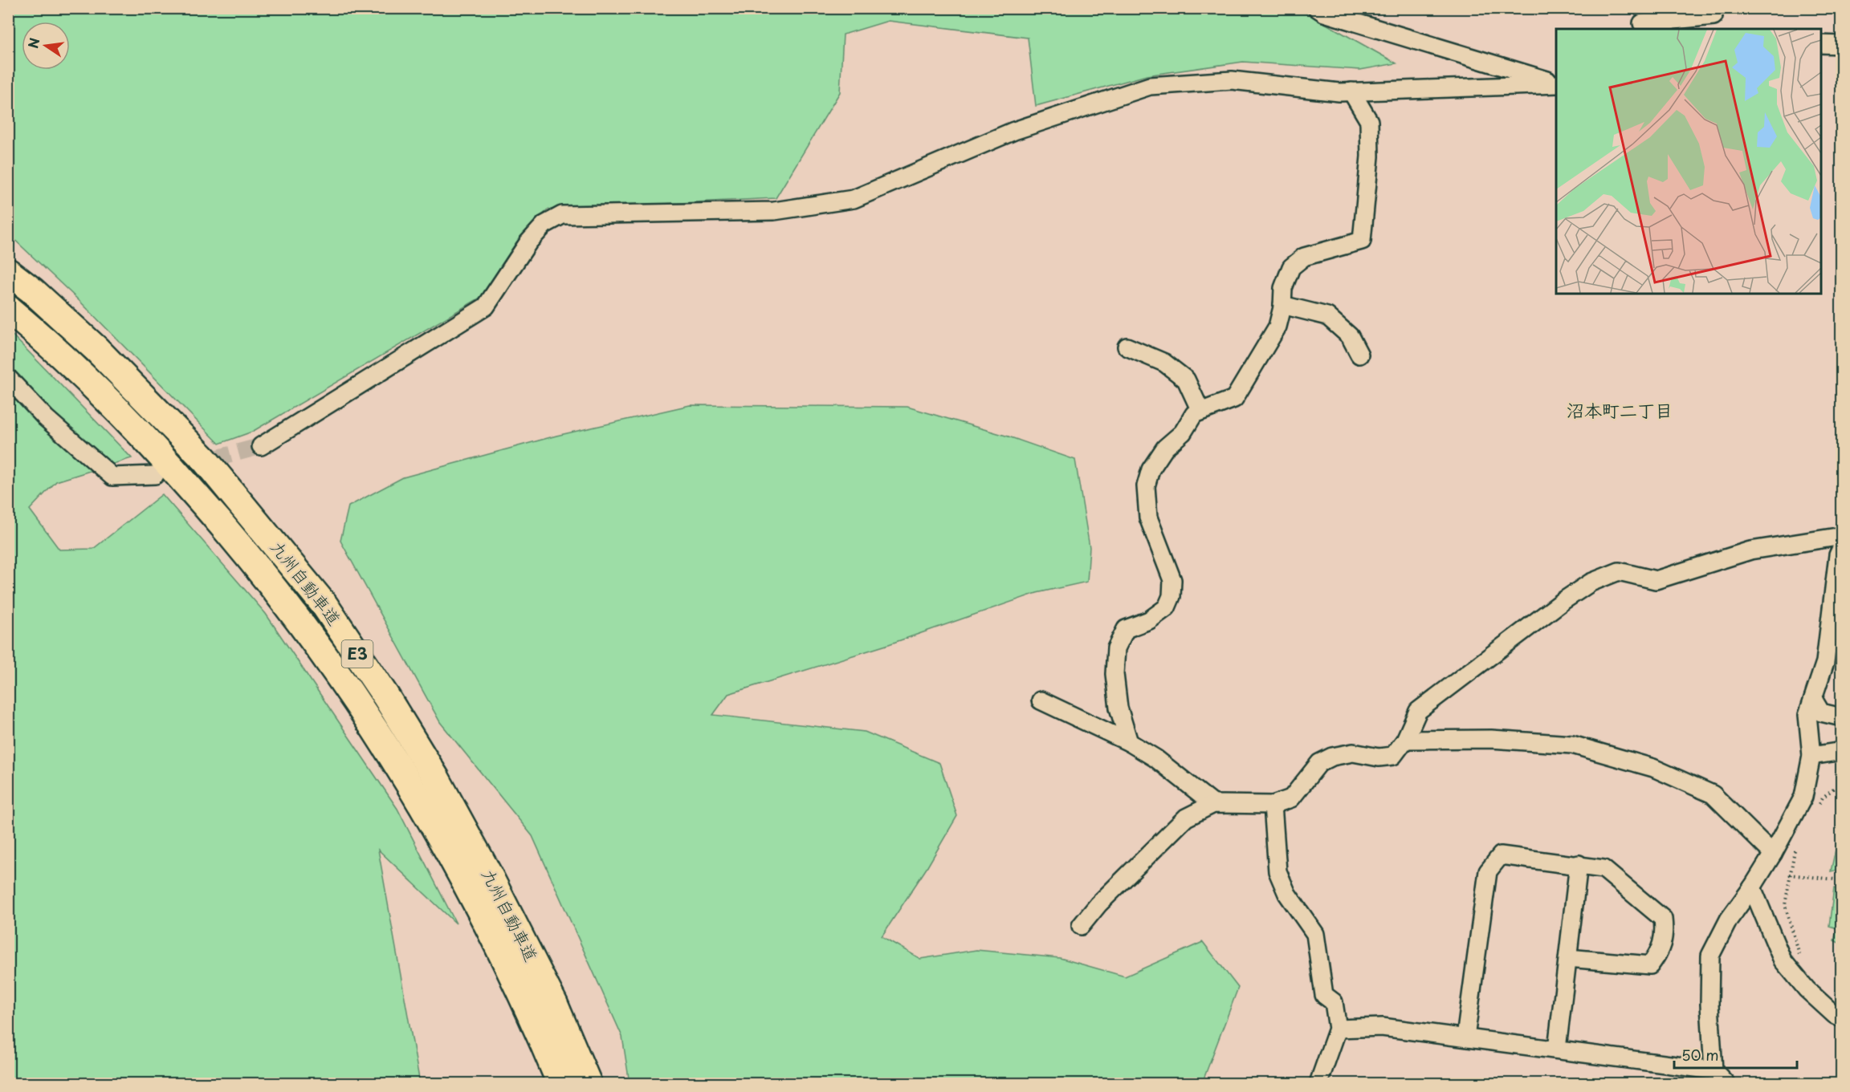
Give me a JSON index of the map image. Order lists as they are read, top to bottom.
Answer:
{
  "streets": {
    "highway": ["九州自動車道", "E3"]
  },
  "districts": ["沼本町二丁目"],
  "scale_bar": "50 m",
  "north": "left"
}
